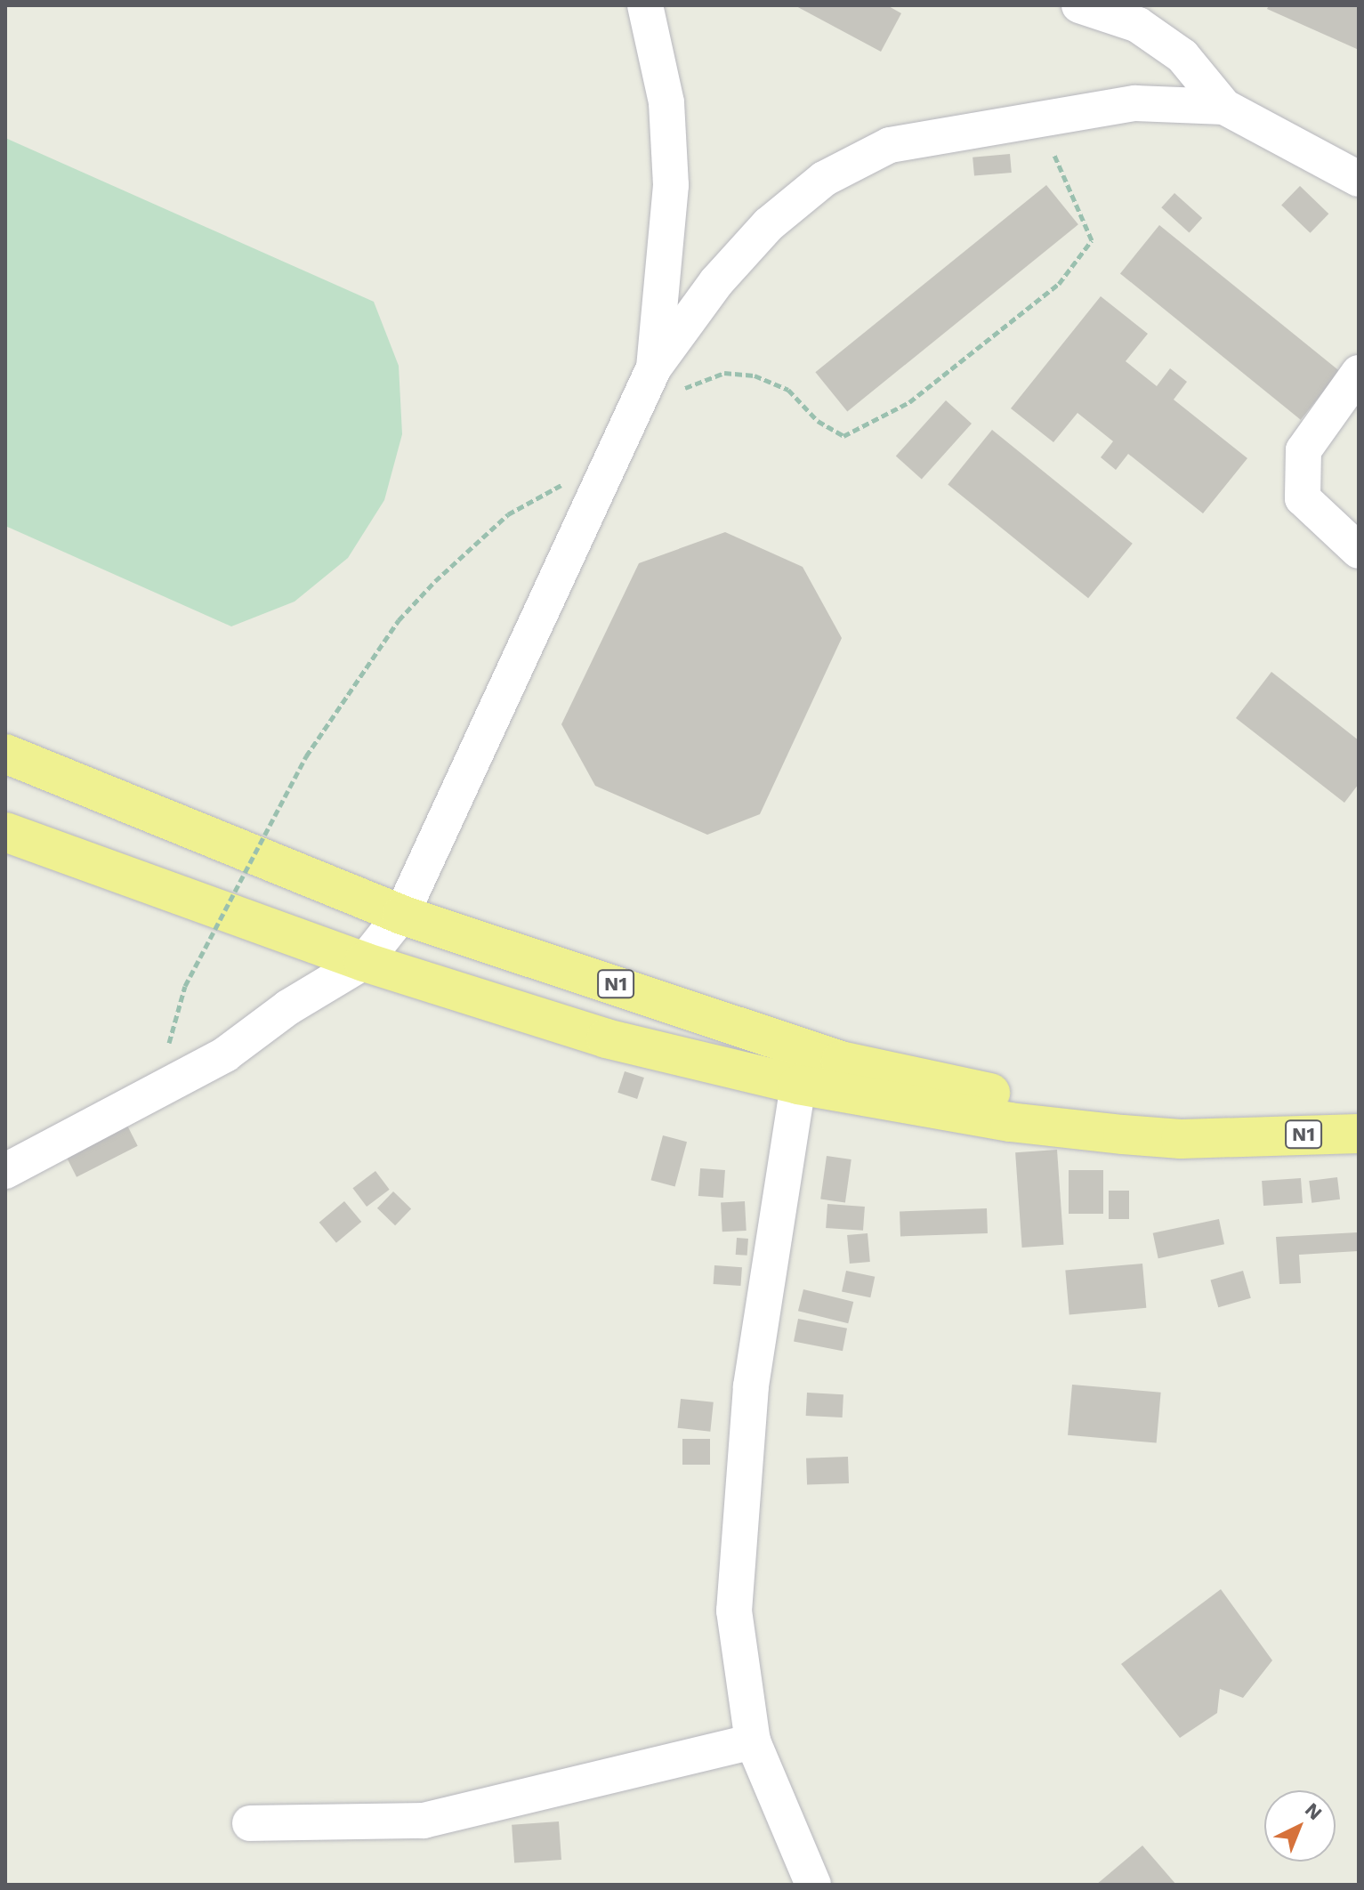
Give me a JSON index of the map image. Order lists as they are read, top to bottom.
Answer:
{
  "streets": {
    "highway": ["N1"]
  },
  "north": "top right"
}
